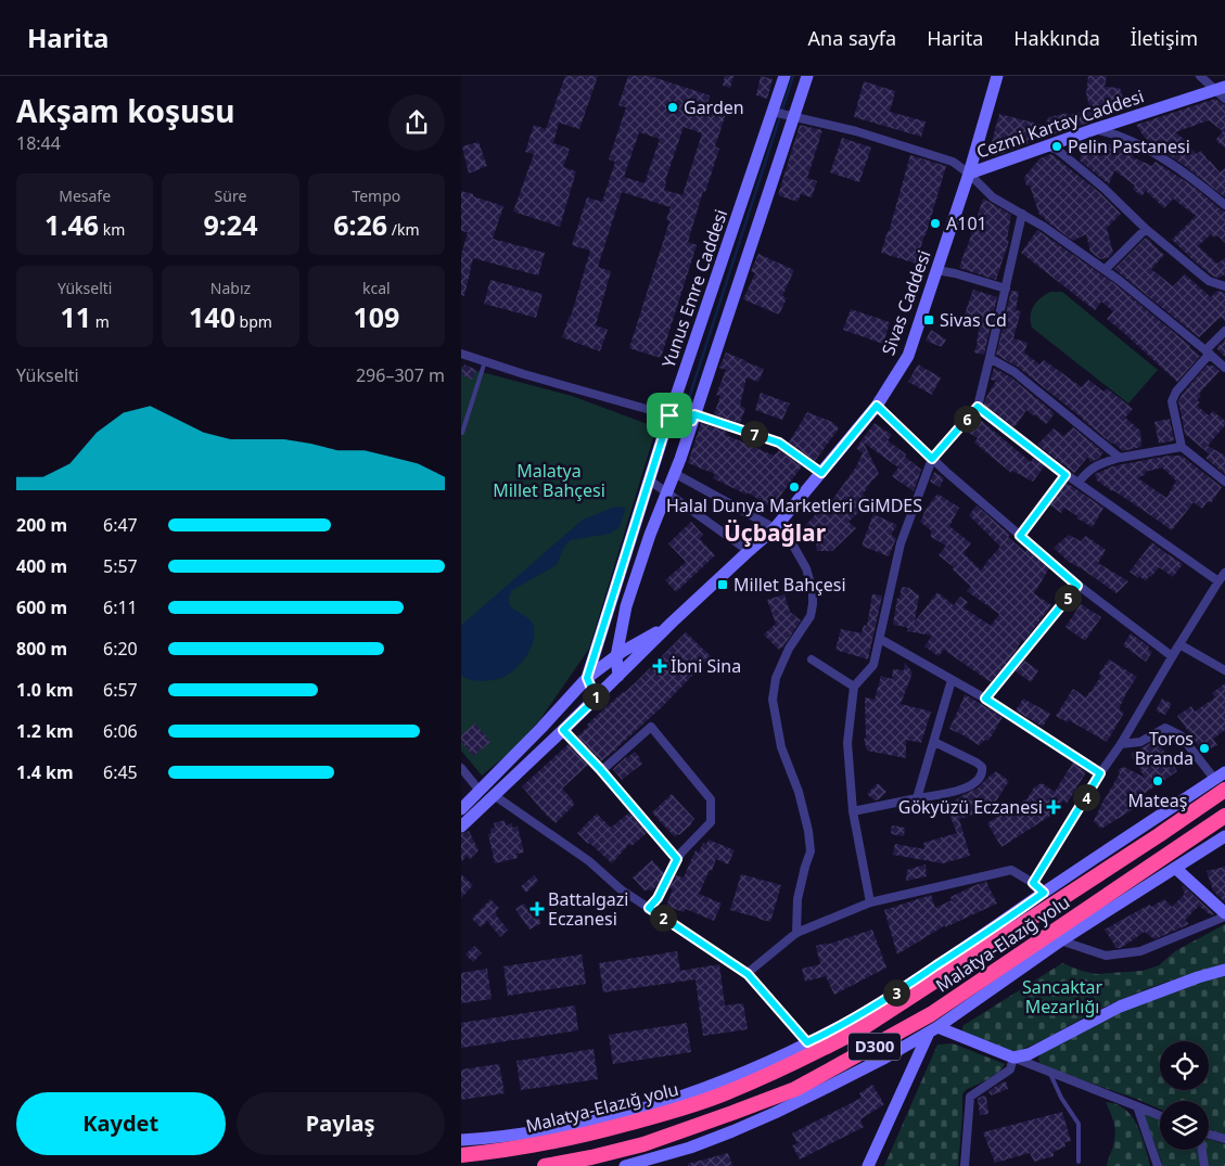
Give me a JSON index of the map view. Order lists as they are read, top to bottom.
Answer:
{
  "streets": {
    "highway": ["Malatya-Elazığ yolu", "D300"],
    "main road": ["Cezmi Kartay Caddesi", "Yunus Emre Caddesi", "Sivas Caddesi"]
  },
  "crossings": [
    ["Cezmi Kartay Caddesi", "Sivas Caddesi"]
  ],
  "districts": ["Üçbağlar"],
  "parks": ["Malatya Millet Bahçesi", "Sancaktar Mezarlığı"],
  "places": {
    "other": [
      "Garden",
      "Pelin Pastanesi",
      "A101",
      "Halal Dunya Marketleri GiMDES",
      "Toros Branda",
      "Mateaş"
    ],
    "transit": ["Sivas Cd", "Millet Bahçesi"],
    "health": ["İbni Sina", "Gökyüzü Eczanesi", "Battalgazi Eczanesi"]
  },
  "page": {
    "header": "Harita",
    "nav": [
      "Ana sayfa",
      "Harita",
      "Hakkında",
      "İletişim"
    ],
    "heading": ["Akşam koşusu", "18:44"],
    "stats": [
      ["Mesafe", "1.46 km"],
      ["Süre", "9:24"],
      ["Tempo", "6:26 /km"],
      ["Yükselti", "11 m"],
      ["Nabız", "140 bpm"],
      ["kcal", "109"]
    ],
    "chart": ["Yükselti", "296–307 m"],
    "pins": [
      "6",
      "7",
      "5",
      "1",
      "4",
      "2",
      "3"
    ],
    "list": [
      {
        "name": "200 m",
        "note": "6:47"
      },
      {
        "name": "400 m",
        "note": "5:57"
      },
      {
        "name": "600 m",
        "note": "6:11"
      },
      {
        "name": "800 m",
        "note": "6:20"
      },
      {
        "name": "1.0 km",
        "note": "6:57"
      },
      {
        "name": "1.2 km",
        "note": "6:06"
      },
      {
        "name": "1.4 km",
        "note": "6:45"
      }
    ],
    "buttons": ["Kaydet", "Paylaş"]
  }
}
